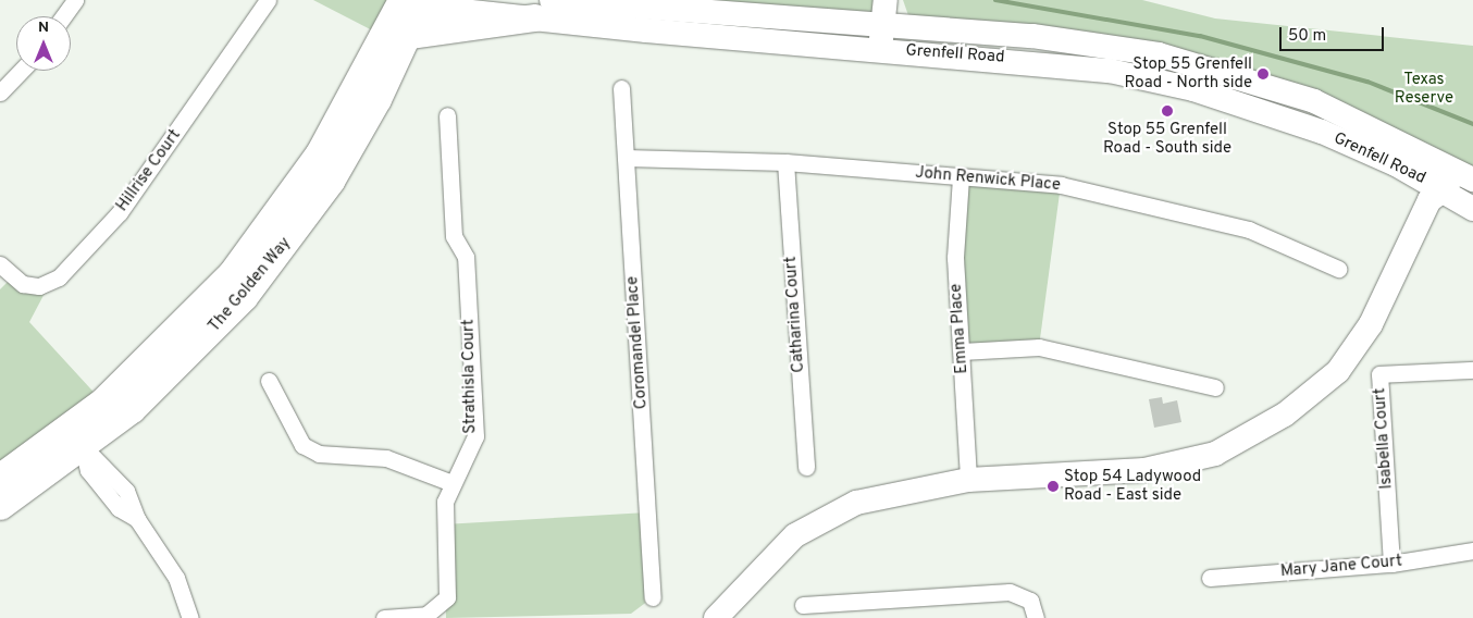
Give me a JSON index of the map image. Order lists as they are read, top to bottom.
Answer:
{
  "streets": {
    "main road": ["Grenfell Road", "The Golden Way"],
    "street": [
      "Hillrise Court",
      "John Renwick Place",
      "Catharina Court",
      "Emma Place",
      "Coromandel Place",
      "Strathisla Court",
      "Isabella Court",
      "Mary Jane Court"
    ]
  },
  "crossings": [
    ["Grenfell Road", "The Golden Way"],
    ["John Renwick Place", "Catharina Court"],
    ["John Renwick Place", "Emma Place"],
    ["John Renwick Place", "Coromandel Place"],
    ["Isabella Court", "Mary Jane Court"]
  ],
  "parks": ["Texas Reserve"],
  "places": ["Stop 55 Grenfell Road - North side", "Stop 55 Grenfell Road - South side", "Stop 54 Ladywood Road - East side"],
  "scale_bar": "50 m",
  "north": "top"
}
